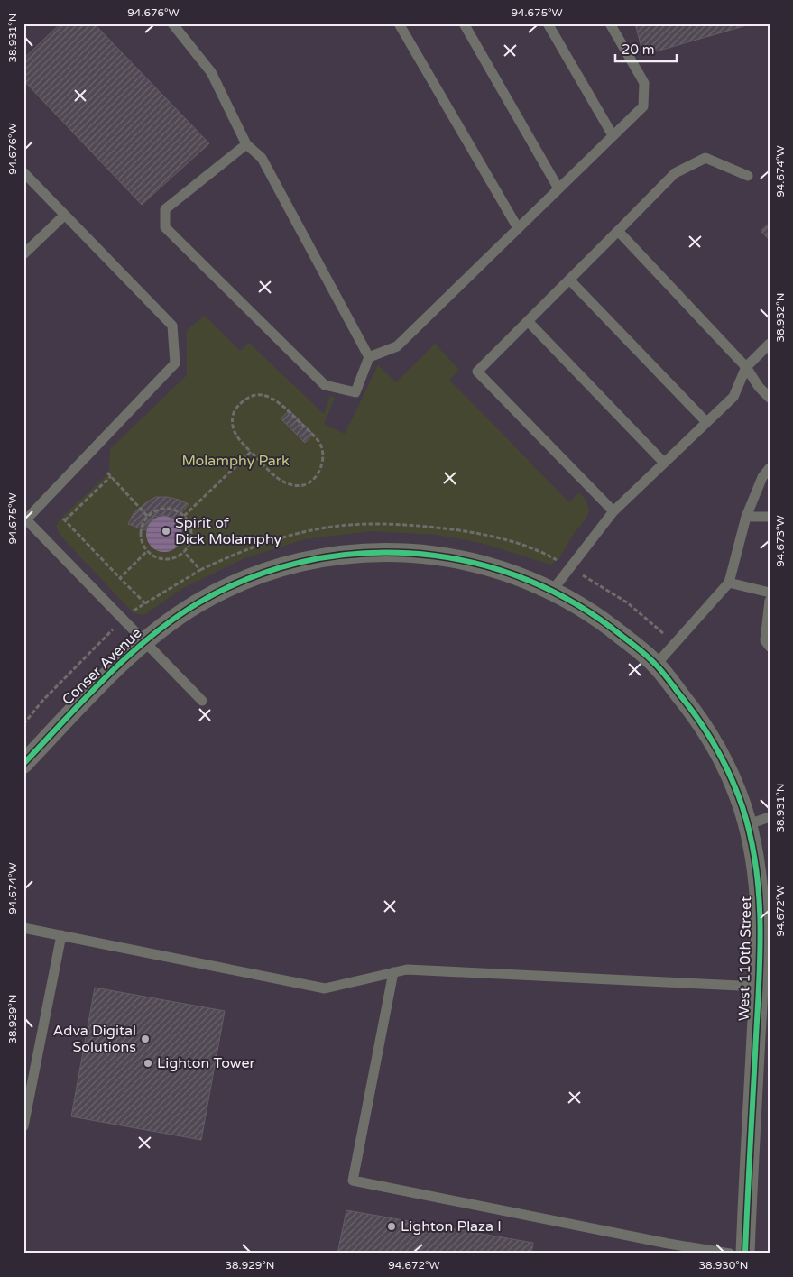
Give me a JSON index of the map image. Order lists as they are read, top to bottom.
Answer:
{
  "streets": {
    "street": ["Conser Avenue", "West 110th Street"]
  },
  "crossings": [
    ["Conser Avenue", "West 110th Street"]
  ],
  "parks": ["Molamphy Park"],
  "places": [
    "Spirit of Dick Molamphy",
    "Adva Digital Solutions",
    "Lighton Tower",
    "Lighton Plaza I"
  ],
  "scale_bar": "20 m",
  "coordinates": [
    "94.676°W",
    "94.675°W",
    "38.931°N",
    "94.674°W",
    "38.932°N",
    "94.673°W",
    "94.672°W",
    "38.929°N",
    "38.930°N"
  ]
}
